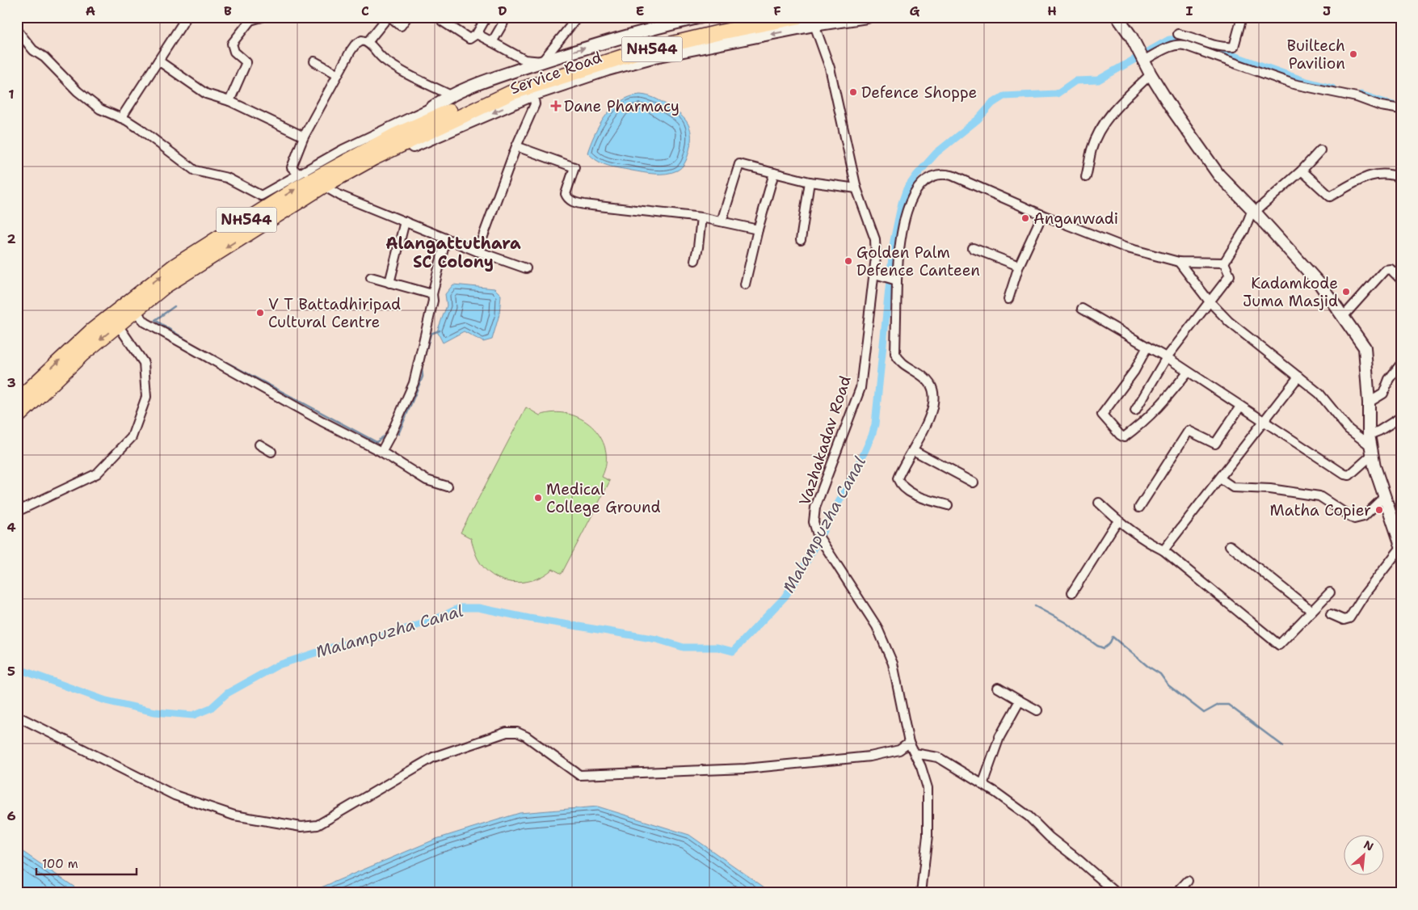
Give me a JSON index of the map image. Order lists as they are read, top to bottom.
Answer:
{
  "streets": {
    "highway": ["NH544"],
    "street": ["Service Road", "Vazhakadav Road"]
  },
  "crossings": [
    ["NH544", "Service Road"],
    ["Service Road", "Vazhakadav Road"]
  ],
  "districts": ["Alangattuthara SC Colony"],
  "water": ["Malampuzha Canal"],
  "places": {
    "other": [
      "Builtech Pavilion",
      "Defence Shoppe",
      "Anganwadi",
      "Golden Palm Defence Canteen",
      "Kadamkode Juma Masjid",
      "V T Battadhiripad Cultural Centre",
      "Medical College Ground",
      "Matha Copier"
    ],
    "health": ["Dane Pharmacy"]
  },
  "scale_bar": "100 m",
  "north": "top right",
  "grid": {
    "columns": [
      "A",
      "B",
      "C",
      "D",
      "E",
      "F",
      "G",
      "H",
      "I",
      "J"
    ],
    "rows": [
      "1",
      "2",
      "3",
      "4",
      "5",
      "6"
    ]
  }
}
